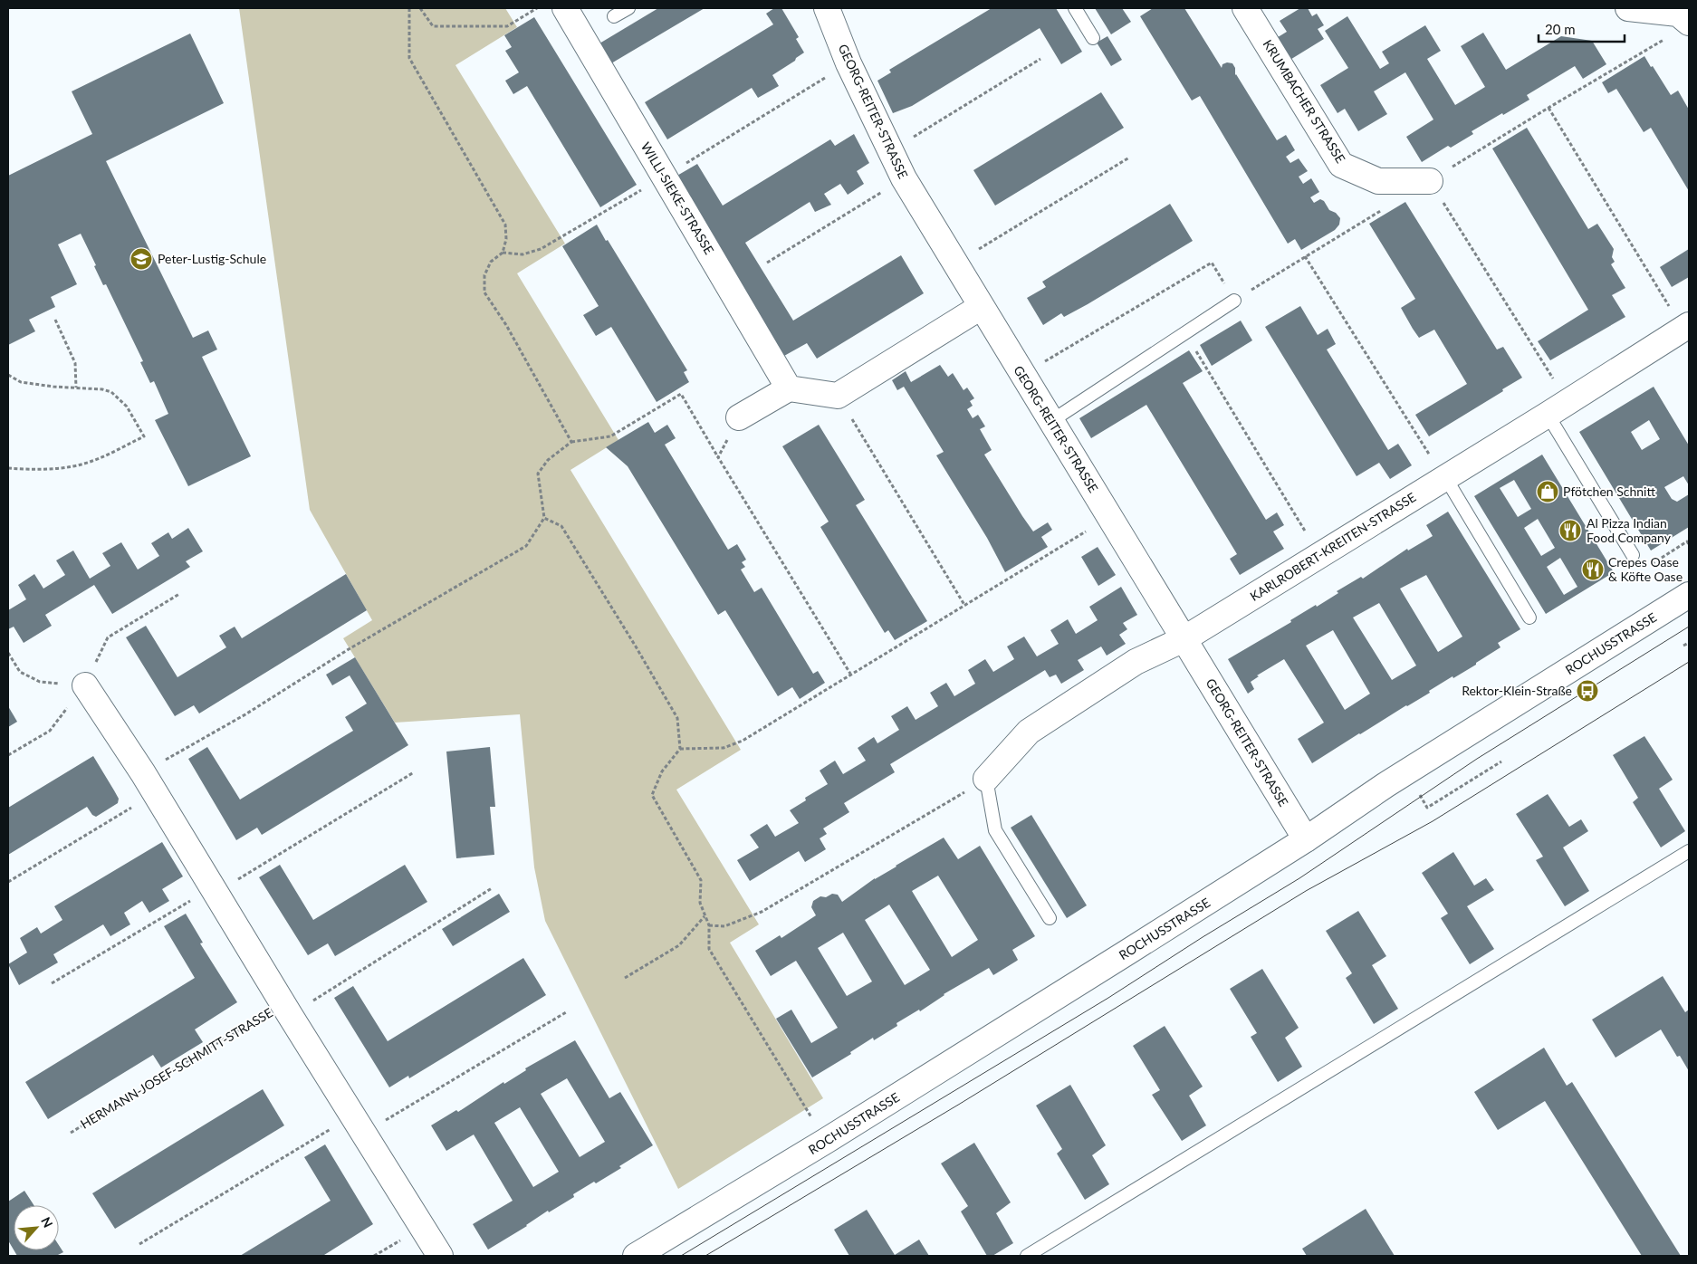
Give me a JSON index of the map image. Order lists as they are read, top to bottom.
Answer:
{
  "streets": {
    "street": [
      "KRUMBACHER STRASSE",
      "GEORG-REITER-STRASSE",
      "WILLI-SIEKE-STRASSE",
      "KARLROBERT-KREITEN-STRASSE",
      "ROCHUSSTRASSE",
      "HERMANN-JOSEF-SCHMITT-STRASSE"
    ]
  },
  "crossings": [
    ["GEORG-REITER-STRASSE", "KARLROBERT-KREITEN-STRASSE"],
    ["GEORG-REITER-STRASSE", "ROCHUSSTRASSE"]
  ],
  "places": {
    "school or university": ["Peter-Lustig-Schule"],
    "shop": ["Pfötchen Schnitt"],
    "restaurant": ["Al Pizza Indian Food Company", "Crepes Oase & Köfte Oase"],
    "bus stop": ["Rektor-Klein-Straße"]
  },
  "scale_bar": "20 m",
  "north": "top right"
}
